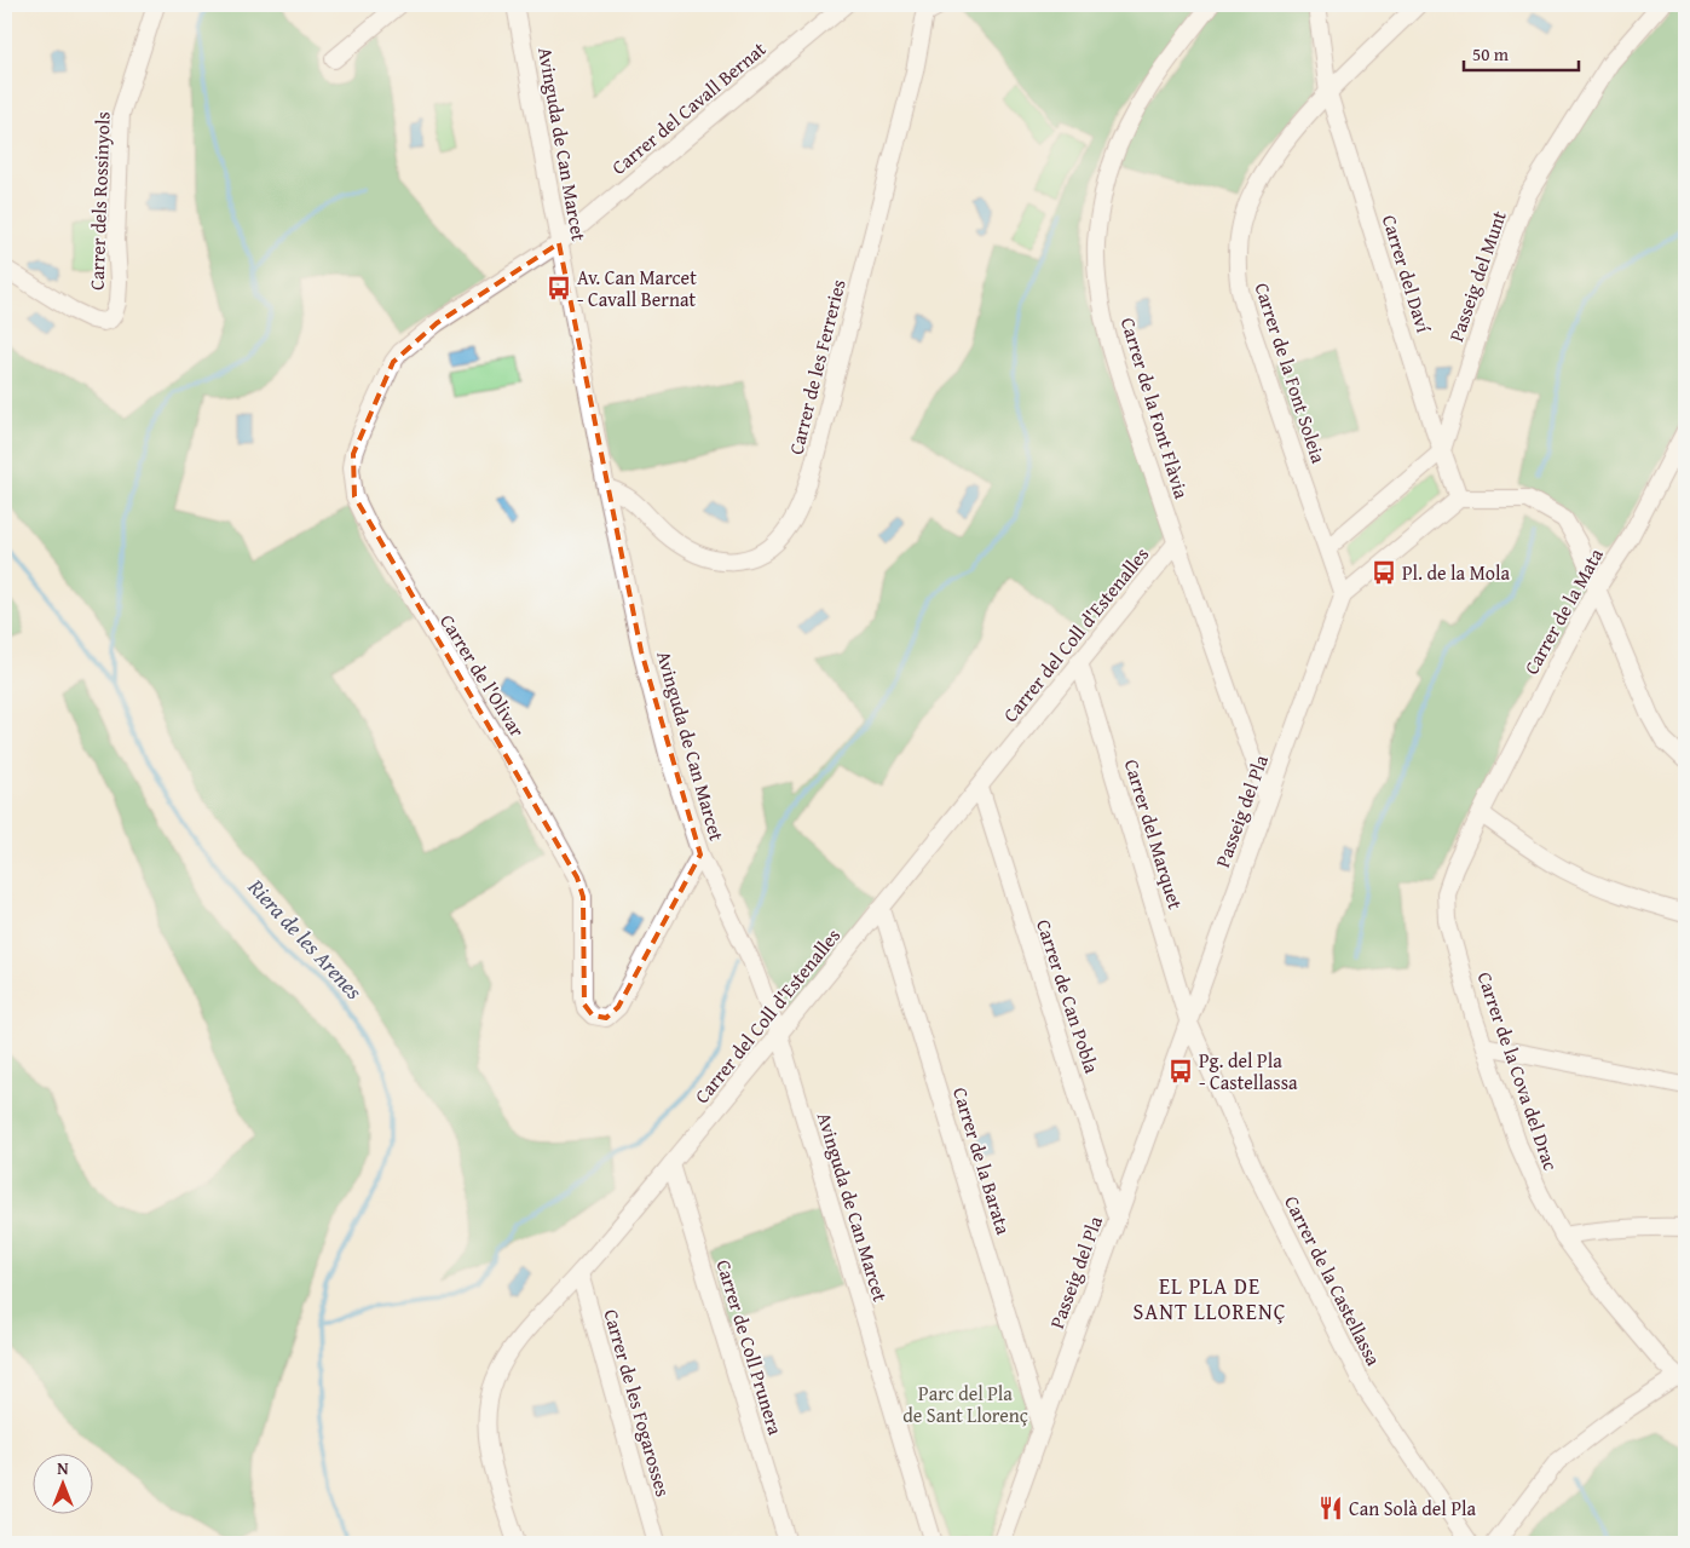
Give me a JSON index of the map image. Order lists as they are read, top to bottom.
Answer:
{
  "streets": {
    "street": [
      "Carrer del Cavall Bernat",
      "Avinguda de Can Marcet",
      "Carrer dels Rossinyols",
      "Carrer del Daví",
      "Passeig del Munt",
      "Carrer de les Ferreries",
      "Carrer de la Font Soleia",
      "Carrer de la Font Flàvia",
      "Carrer de la Mata",
      "Carrer del Coll d'Estenalles",
      "Carrer de l'Olivar",
      "Passeig del Pla",
      "Carrer del Marquet",
      "Carrer de Can Pobla",
      "Carrer de la Cova del Drac",
      "Carrer de la Barata",
      "Carrer de la Castellassa",
      "Carrer de Coll Prunera",
      "Carrer de les Fogarosses"
    ]
  },
  "crossings": [
    ["Carrer del Cavall Bernat", "Avinguda de Can Marcet"],
    ["Carrer del Cavall Bernat", "Carrer de l'Olivar"],
    ["Avinguda de Can Marcet", "Carrer de les Ferreries"],
    ["Avinguda de Can Marcet", "Carrer del Coll d'Estenalles"],
    ["Avinguda de Can Marcet", "Carrer de l'Olivar"],
    ["Carrer del Daví", "Passeig del Munt"],
    ["Carrer del Daví", "Carrer de la Font Soleia"],
    ["Carrer de la Font Soleia", "Passeig del Pla"],
    ["Carrer de la Font Flàvia", "Carrer del Coll d'Estenalles"],
    ["Carrer de la Font Flàvia", "Passeig del Pla"],
    ["Carrer de la Mata", "Carrer de la Cova del Drac"],
    ["Carrer del Coll d'Estenalles", "Carrer del Marquet"],
    ["Carrer del Coll d'Estenalles", "Carrer de Can Pobla"],
    ["Carrer del Coll d'Estenalles", "Carrer de la Barata"],
    ["Carrer del Coll d'Estenalles", "Carrer de Coll Prunera"],
    ["Carrer del Coll d'Estenalles", "Carrer de les Fogarosses"],
    ["Passeig del Pla", "Carrer del Marquet"],
    ["Passeig del Pla", "Carrer de Can Pobla"],
    ["Passeig del Pla", "Carrer de la Barata"],
    ["Passeig del Pla", "Carrer de la Castellassa"],
    ["Carrer del Marquet", "Carrer de la Castellassa"]
  ],
  "districts": ["EL PLA DE SANT LLORENÇ"],
  "water": ["Riera de les Arenes"],
  "parks": ["Parc del Pla de Sant Llorenç"],
  "places": {
    "bus stop": ["Av. Can Marcet - Cavall Bernat", "Pl. de la Mola", "Pg. del Pla - Castellassa"],
    "restaurant": ["Can Solà del Pla"]
  },
  "scale_bar": "50 m",
  "north": "top"
}
